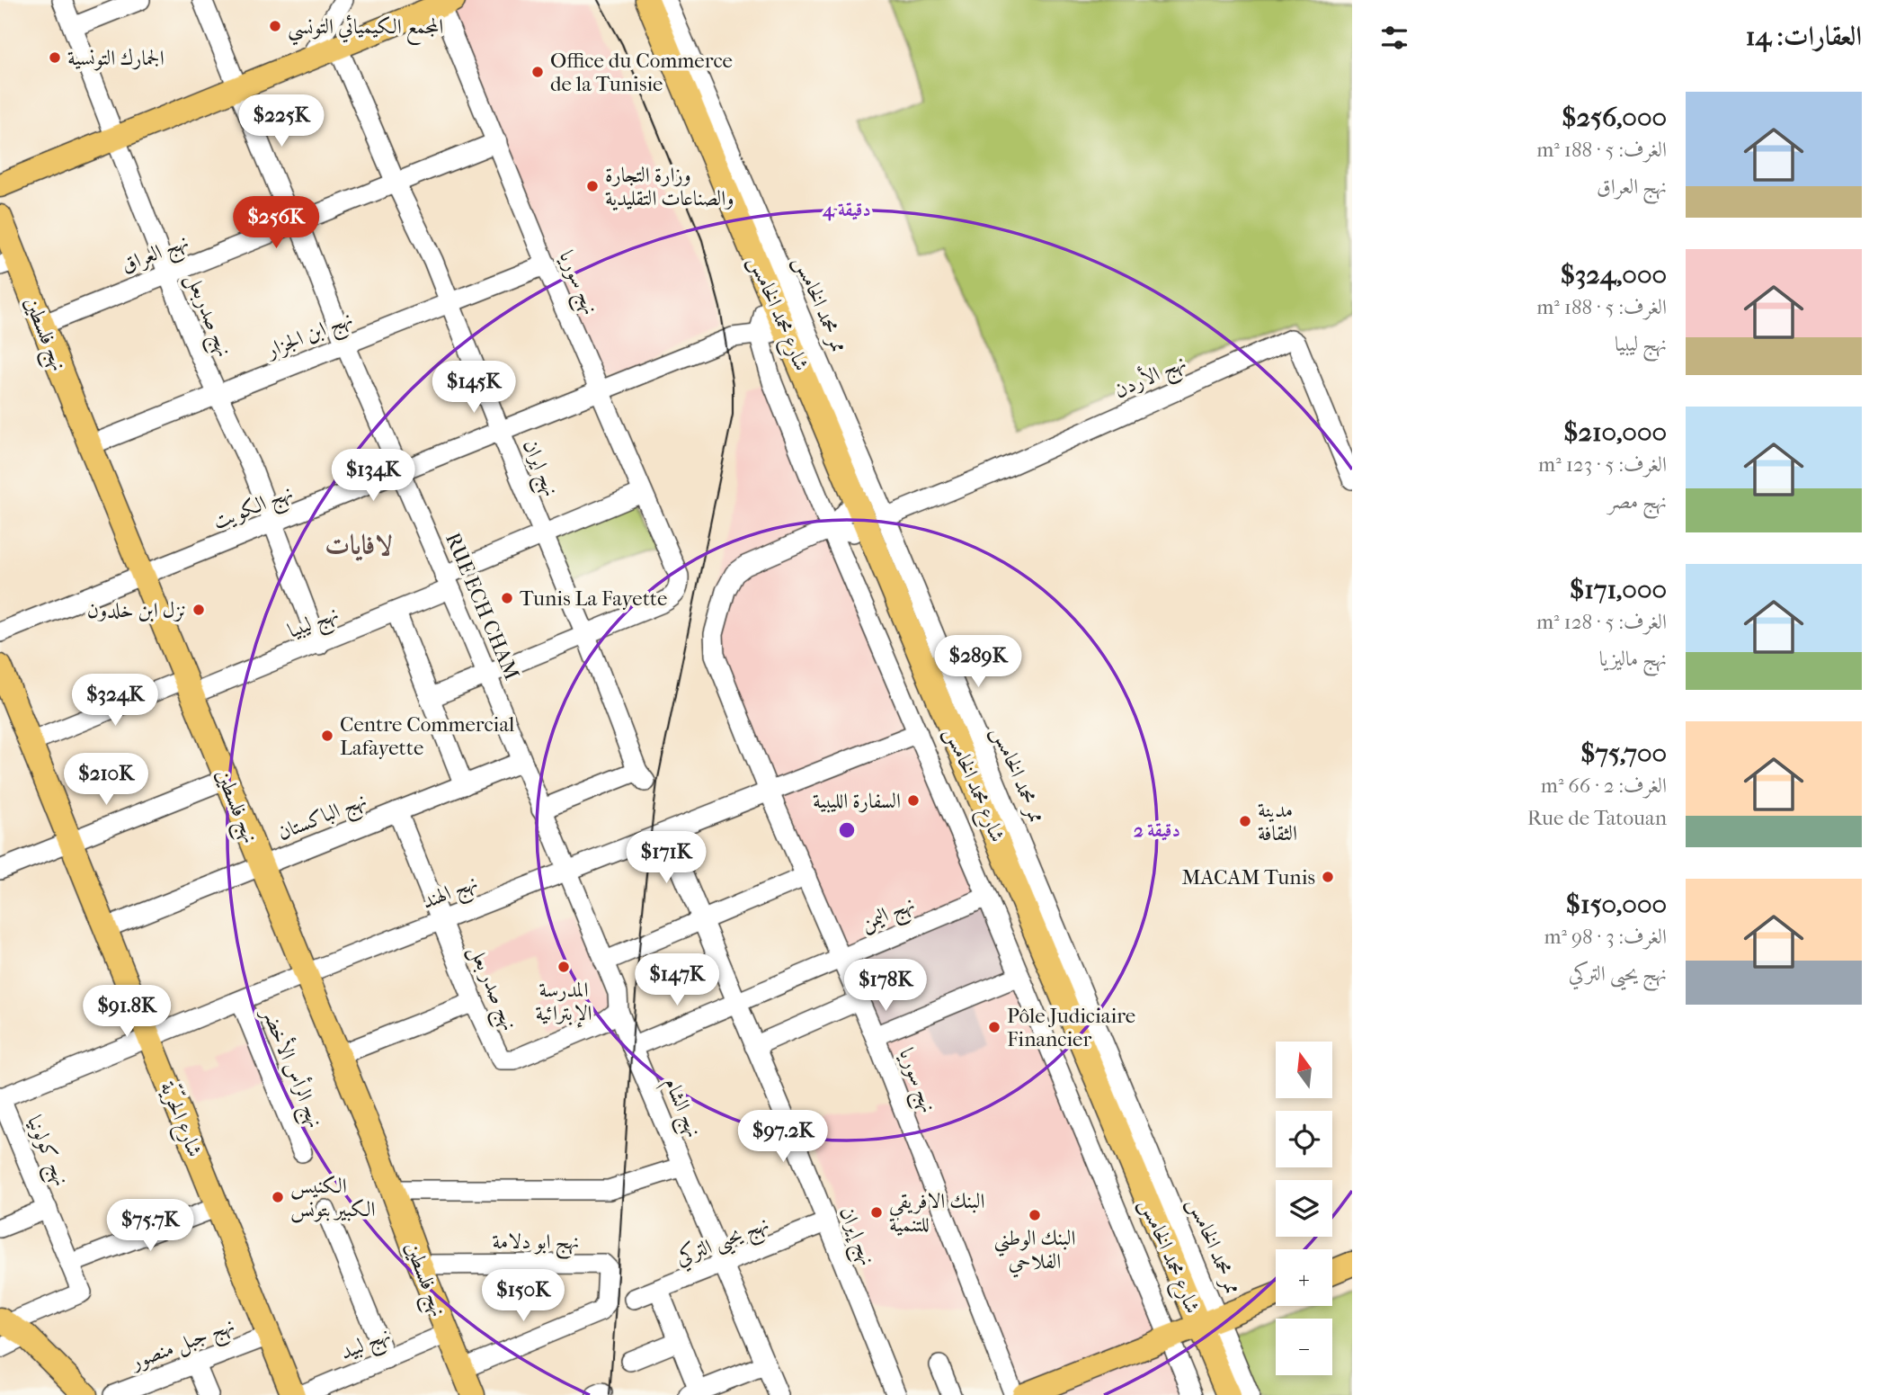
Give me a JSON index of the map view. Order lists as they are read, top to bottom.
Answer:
{
  "streets": {
    "main road": ["شارع محمد الخامس", "نهج فلسطين", "شارع الحرّيّة"],
    "street": [
      "نهج العراق",
      "نهج سوريا",
      "ممر محمد الخامس",
      "نهج صدربعل",
      "نهج ابن الجزار",
      "نهج الأردن",
      "نهج ايران",
      "نهج الكويت",
      "RUE ECH CHAM",
      "نهج ليبيا",
      "نهج الباكستان",
      "نهج الهند",
      "نهج اليمن",
      "نهج صدر بعل",
      "نهج الرأس الأخضر",
      "نهج الشام",
      "نهج كولونيا",
      "نهج إيران",
      "نهج يحيى التركي",
      "نهج ابو دلامة",
      "نهج جبل منصور",
      "نهج لبيد"
    ]
  },
  "crossings": [
    ["نهج العراق", "نهج سوريا"],
    ["نهج العراق", "نهج صدربعل"],
    ["نهج العراق", "نهج فلسطين"],
    ["نهج العراق", "نهج ايران"],
    ["نهج العراق", "RUE ECH CHAM"],
    ["نهج سوريا", "شارع محمد الخامس"],
    ["نهج سوريا", "نهج ابن الجزار"],
    ["نهج سوريا", "نهج ايران"],
    ["نهج سوريا", "نهج الكويت"],
    ["نهج سوريا", "نهج ليبيا"],
    ["نهج سوريا", "نهج الهند"],
    ["نهج سوريا", "نهج اليمن"],
    ["ممر محمد الخامس", "شارع محمد الخامس"],
    ["ممر محمد الخامس", "نهج الأردن"],
    ["شارع محمد الخامس", "نهج الكويت"],
    ["شارع محمد الخامس", "نهج الهند"],
    ["شارع محمد الخامس", "نهج اليمن"],
    ["نهج صدربعل", "نهج ابن الجزار"],
    ["نهج صدربعل", "نهج الكويت"],
    ["نهج صدربعل", "نهج ليبيا"],
    ["نهج فلسطين", "نهج ابن الجزار"],
    ["نهج فلسطين", "نهج الكويت"],
    ["نهج فلسطين", "نهج ليبيا"],
    ["نهج فلسطين", "نهج الباكستان"],
    ["نهج فلسطين", "نهج الهند"],
    ["نهج فلسطين", "نهج ابو دلامة"],
    ["نهج فلسطين", "نهج لبيد"],
    ["نهج ابن الجزار", "نهج ايران"],
    ["نهج ابن الجزار", "RUE ECH CHAM"],
    ["نهج ايران", "نهج الكويت"],
    ["نهج ايران", "RUE ECH CHAM"],
    ["نهج ايران", "نهج ليبيا"],
    ["نهج الكويت", "RUE ECH CHAM"],
    ["RUE ECH CHAM", "نهج ليبيا"],
    ["RUE ECH CHAM", "نهج الباكستان"],
    ["RUE ECH CHAM", "نهج الهند"],
    ["RUE ECH CHAM", "نهج الشام"],
    ["نهج ليبيا", "شارع الحرّيّة"],
    ["نهج الباكستان", "نهج صدر بعل"],
    ["نهج الباكستان", "شارع الحرّيّة"],
    ["نهج الهند", "نهج صدر بعل"],
    ["نهج الهند", "نهج الرأس الأخضر"],
    ["نهج الهند", "نهج الشام"],
    ["نهج الهند", "شارع الحرّيّة"],
    ["نهج الهند", "نهج كولونيا"],
    ["نهج اليمن", "نهج الشام"],
    ["نهج اليمن", "نهج إيران"],
    ["نهج صدر بعل", "نهج الشام"],
    ["نهج الشام", "نهج يحيى التركي"],
    ["شارع الحرّيّة", "نهج جبل منصور"],
    ["نهج إيران", "نهج يحيى التركي"]
  ],
  "districts": ["لافايات"],
  "places": [
    "المجمع الكيميائي التونسي",
    "الجمارك التونسية",
    "Office du Commerce de la Tunisie",
    "وزارة التجارة والصناعات التقليدية",
    "Tunis La Fayette",
    "نزل ابن خلدون",
    "Centre Commercial Lafayette",
    "السفارة الليبية",
    "مدينة الثقافة",
    "MACAM Tunis",
    "المدرسة الإبترائية",
    "Pôle Judiciaire Financier",
    "الكنيس الكبير بتونس",
    "البنك الافريقي للتنمية",
    "البنك الوطني الفلاحي"
  ],
  "north": "top",
  "page": {
    "heading": "العقارات: 14",
    "list": [
      {
        "name": "$256,000",
        "note": "الغرف: 5 · 188 m² · نهج العراق"
      },
      {
        "name": "$324,000",
        "note": "الغرف: 5 · 188 m² · نهج ليبيا"
      },
      {
        "name": "$210,000",
        "note": "الغرف: 5 · 123 m² · نهج مصر"
      },
      {
        "name": "$171,000",
        "note": "الغرف: 5 · 128 m² · نهج ماليزيا"
      },
      {
        "name": "$75,700",
        "note": "الغرف: 2 · 66 m² · Rue de Tatouan"
      },
      {
        "name": "$150,000",
        "note": "الغرف: 3 · 98 m² · نهج يحيى التركي"
      }
    ],
    "price": [
      "$225K",
      "$256K",
      "$145K",
      "$134K",
      "$289K",
      "$324K",
      "$210K",
      "$171K",
      "$147K",
      "$178K",
      "$91.8K",
      "$97.2K",
      "$75.7K",
      "$150K"
    ],
    "map_buttons": ["+", "−"]
  },
  "rings": ["4 دقيقة", "2 دقيقة"]
}
